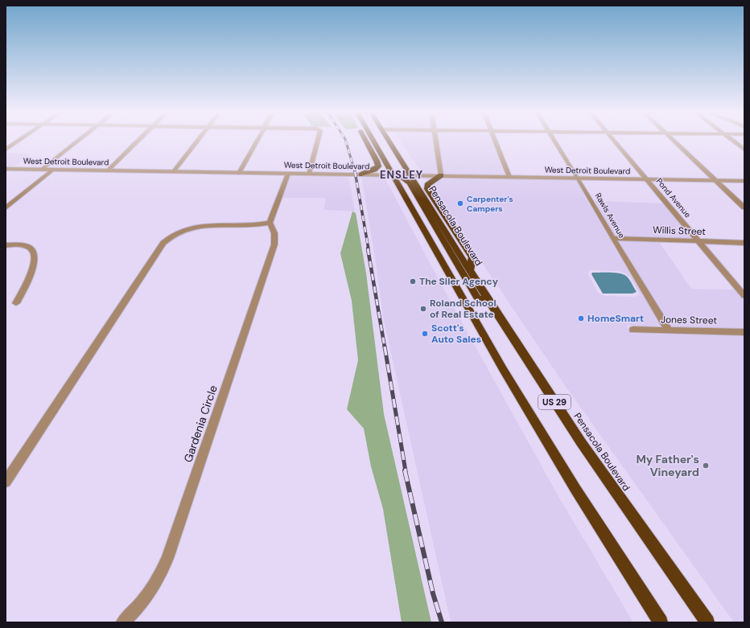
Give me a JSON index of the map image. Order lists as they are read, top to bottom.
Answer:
{
  "streets": {
    "highway": ["Pensacola Boulevard", "US 29"],
    "street": [
      "West Detroit Boulevard",
      "Pond Avenue",
      "Rawls Avenue",
      "Willis Street",
      "Jones Street",
      "Gardenia Circle"
    ]
  },
  "crossings": [
    ["West Detroit Boulevard", "Pond Avenue"],
    ["West Detroit Boulevard", "Rawls Avenue"],
    ["West Detroit Boulevard", "Pensacola Boulevard"],
    ["West Detroit Boulevard", "US 29"],
    ["Pond Avenue", "Willis Street"],
    ["Rawls Avenue", "Willis Street"],
    ["Rawls Avenue", "Jones Street"]
  ],
  "districts": ["ENSLEY"],
  "places": [
    "Carpenter's Campers",
    "The Siler Agency",
    "Roland School of Real Estate",
    "HomeSmart",
    "Scott's Auto Sales",
    "My Father's Vineyard"
  ]
}
